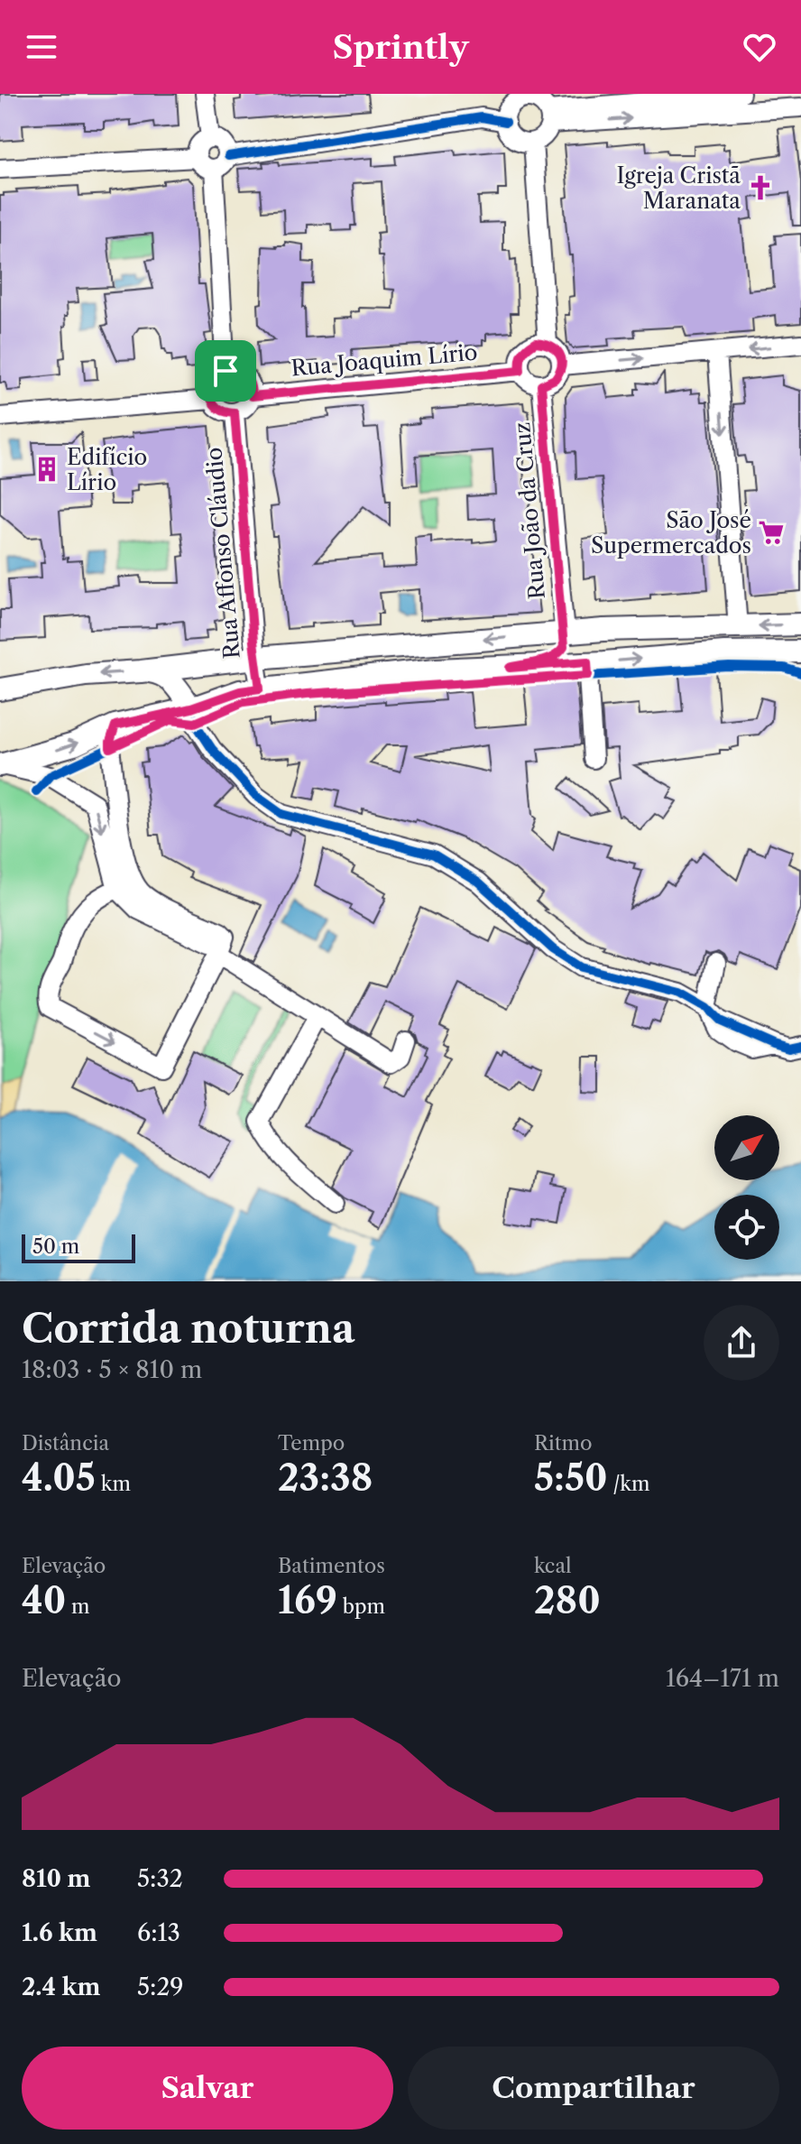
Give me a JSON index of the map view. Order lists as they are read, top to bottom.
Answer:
{
  "streets": {
    "street": ["Rua Joaquim Lírio", "Rua João da Cruz", "Rua Affonso Cláudio"]
  },
  "crossings": [
    ["Rua Joaquim Lírio", "Rua João da Cruz"],
    ["Rua Joaquim Lírio", "Rua Affonso Cláudio"]
  ],
  "places": {
    "church": ["Igreja Cristã Maranata"],
    "building": ["Edifício Lírio"],
    "supermarket": ["São José Supermercados"]
  },
  "scale_bar": "50 m",
  "north": "top right",
  "page": {
    "header": "Sprintly",
    "scale": "50 m",
    "heading": ["Corrida noturna", "18:03 · 5 × 810 m"],
    "stats": [
      ["Distância", "4.05 km"],
      ["Tempo", "23:38"],
      ["Ritmo", "5:50 /km"],
      ["Elevação", "40 m"],
      ["Batimentos", "169 bpm"],
      ["kcal", "280"]
    ],
    "chart": ["Elevação", "164–171 m"],
    "list": [
      {
        "name": "810 m",
        "note": "5:32"
      },
      {
        "name": "1.6 km",
        "note": "6:13"
      },
      {
        "name": "2.4 km",
        "note": "5:29"
      }
    ],
    "buttons": ["Salvar", "Compartilhar"]
  }
}
